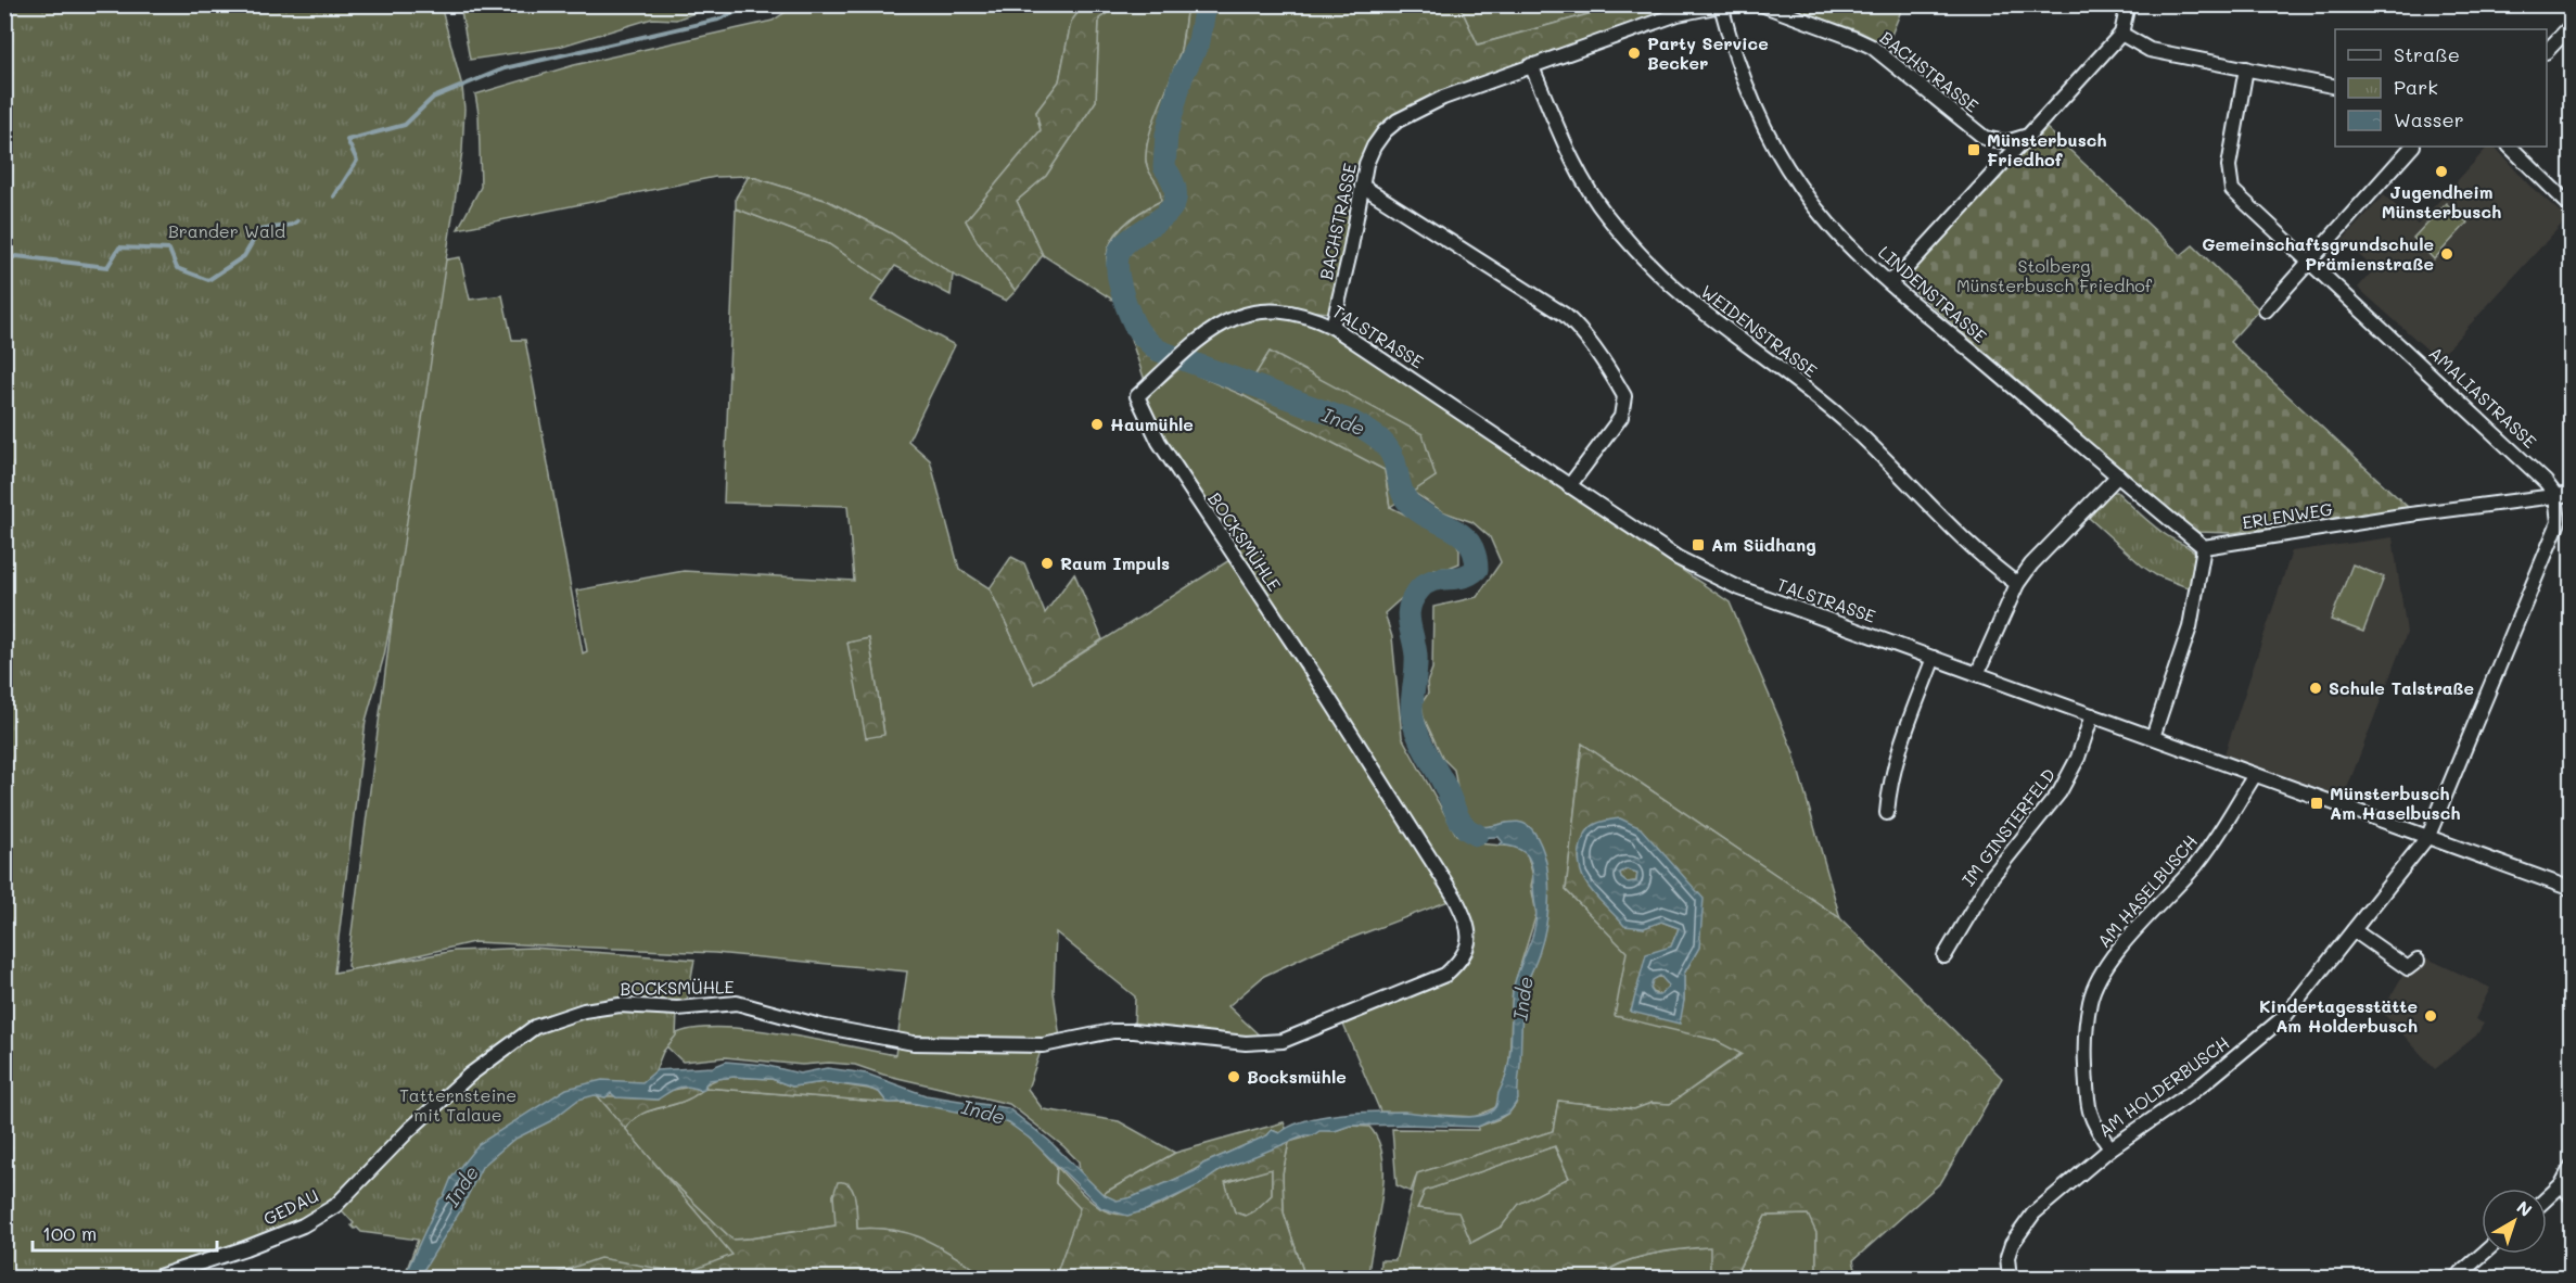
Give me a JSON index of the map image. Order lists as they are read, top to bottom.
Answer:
{
  "streets": {
    "street": [
      "BACHSTRASSE",
      "LINDENSTRASSE",
      "WEIDENSTRASSE",
      "TALSTRASSE",
      "AMALIASTRASSE",
      "ERLENWEG",
      "BOCKSMÜHLE",
      "IM GINSTERFELD",
      "AM HASELBUSCH",
      "AM HOLDERBUSCH",
      "GEDAU"
    ]
  },
  "crossings": [
    ["BACHSTRASSE", "LINDENSTRASSE"],
    ["BACHSTRASSE", "WEIDENSTRASSE"],
    ["BACHSTRASSE", "TALSTRASSE"],
    ["LINDENSTRASSE", "ERLENWEG"],
    ["TALSTRASSE", "BOCKSMÜHLE"],
    ["TALSTRASSE", "IM GINSTERFELD"],
    ["TALSTRASSE", "AM HASELBUSCH"],
    ["TALSTRASSE", "AM HOLDERBUSCH"],
    ["AMALIASTRASSE", "ERLENWEG"],
    ["BOCKSMÜHLE", "GEDAU"],
    ["AM HASELBUSCH", "AM HOLDERBUSCH"]
  ],
  "water": ["Inde"],
  "parks": ["Brander Wald", "Stolberg Münsterbusch Friedhof", "Tatternsteine mit Talaue"],
  "places": {
    "other": [
      "Party Service Becker",
      "Jugendheim Münsterbusch",
      "Gemeinschaftsgrundschule Prämienstraße",
      "Haumühle",
      "Raum Impuls",
      "Schule Talstraße",
      "Kindertagesstätte Am Holderbusch",
      "Bocksmühle"
    ],
    "transit": ["Münsterbusch Friedhof", "Am Südhang", "Münsterbusch Am Haselbusch"]
  },
  "legend": ["Straße", "Park", "Wasser"],
  "scale_bar": "100 m",
  "north": "top right"
}
